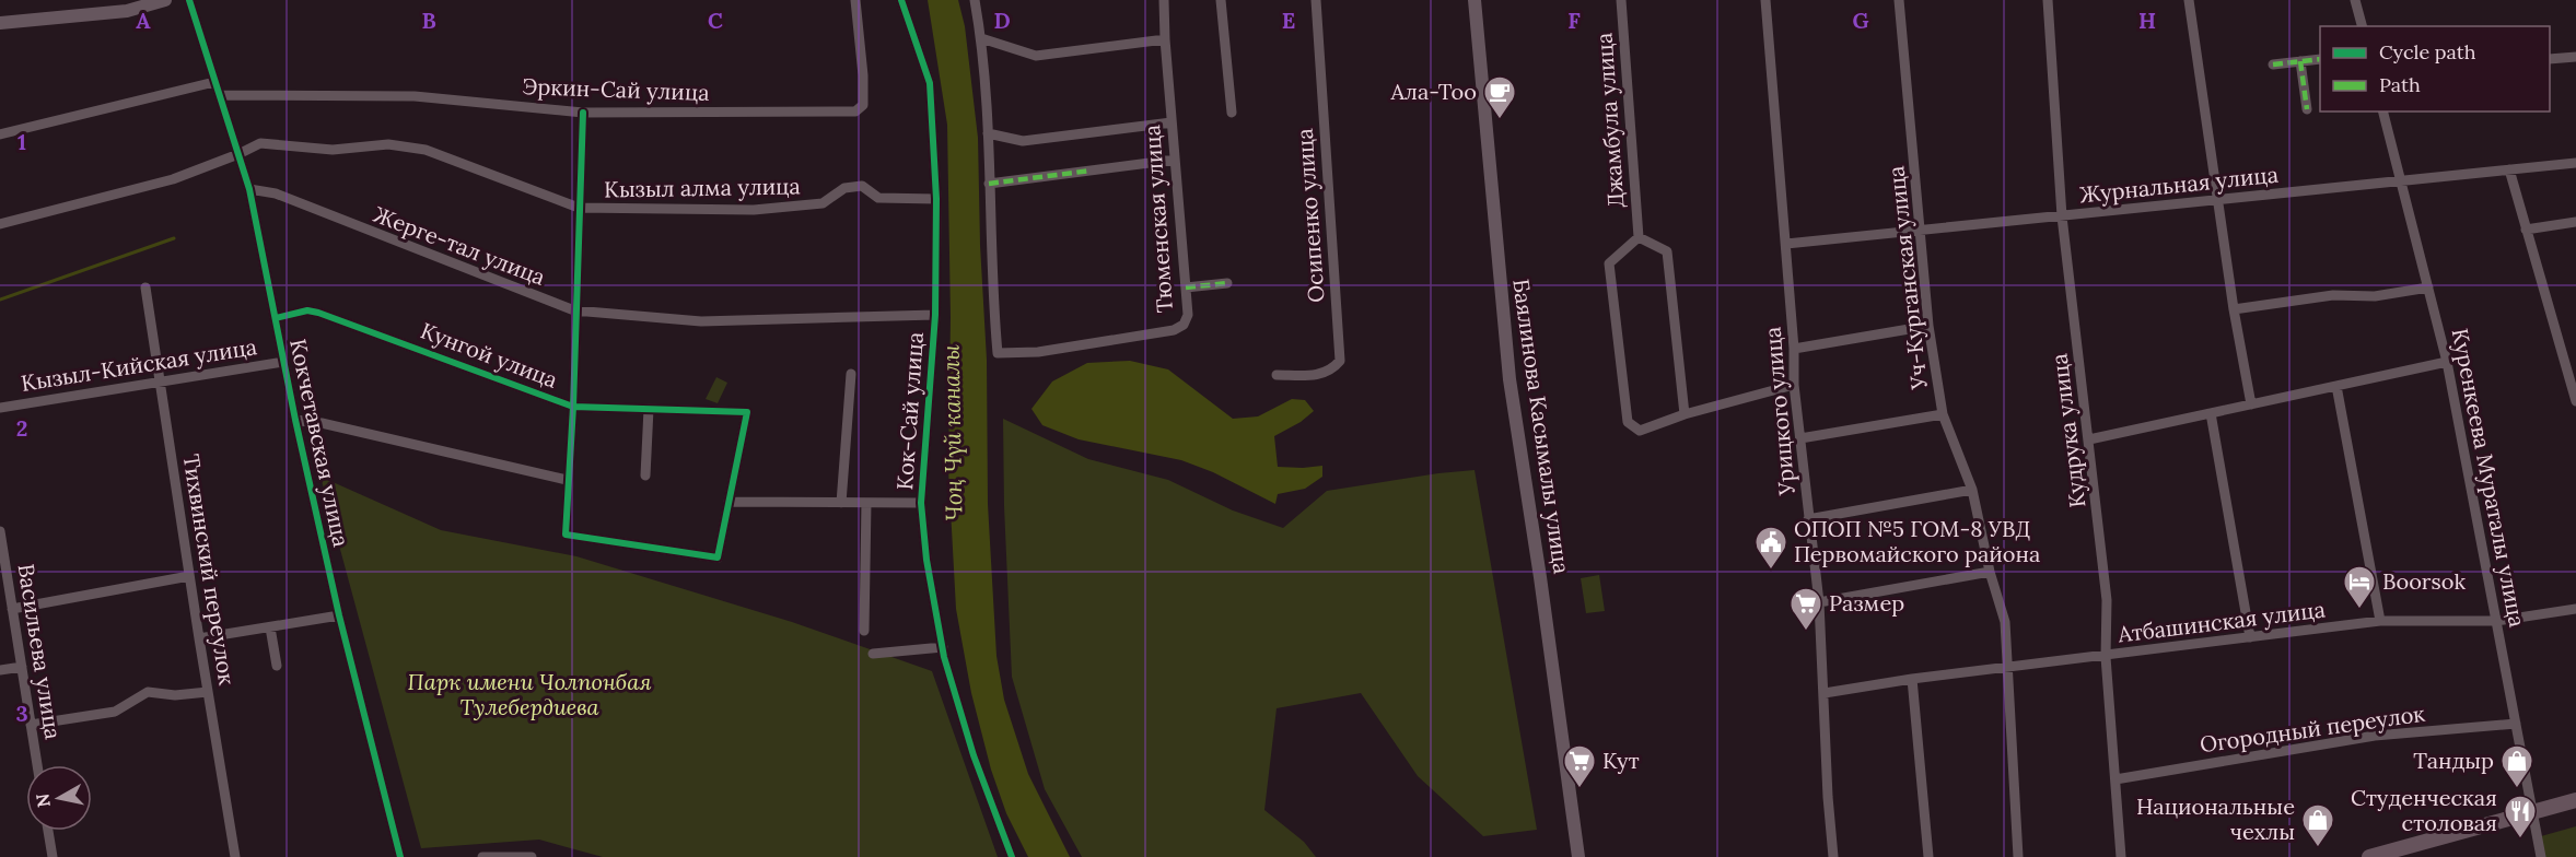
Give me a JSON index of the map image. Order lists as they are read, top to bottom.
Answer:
{
  "streets": {
    "main road": ["Баялинова Касымалы улица"],
    "street": [
      "Эркин-Сай улица",
      "Джамбула улица",
      "Журнальная улица",
      "Кызыл алма улица",
      "Осипенко улица",
      "Тюменская улица",
      "Жерге-тал улица",
      "Уч-Курганская улица",
      "Кунгой улица",
      "Кызыл-Кийская улица",
      "Кок-Сай улица",
      "Урицкого улица",
      "Кудрука улица",
      "Кокчетавская улица",
      "Куренкеева Мураталы улица",
      "Тихвинский переулок",
      "Атбашинская улица",
      "Васильева улица",
      "Огородный переулок"
    ]
  },
  "crossings": [
    ["Эркин-Сай улица", "Кокчетавская улица"],
    ["Журнальная улица", "Уч-Курганская улица"],
    ["Журнальная улица", "Урицкого улица"],
    ["Журнальная улица", "Кудрука улица"],
    ["Журнальная улица", "Куренкеева Мураталы улица"],
    ["Кызыл алма улица", "Кок-Сай улица"],
    ["Кызыл алма улица", "Кокчетавская улица"],
    ["Жерге-тал улица", "Кок-Сай улица"],
    ["Жерге-тал улица", "Кокчетавская улица"],
    ["Уч-Курганская улица", "Атбашинская улица"],
    ["Кунгой улица", "Кокчетавская улица"],
    ["Кызыл-Кийская улица", "Кокчетавская улица"],
    ["Кызыл-Кийская улица", "Тихвинский переулок"],
    ["Урицкого улица", "Атбашинская улица"],
    ["Кудрука улица", "Атбашинская улица"],
    ["Кудрука улица", "Огородный переулок"],
    ["Куренкеева Мураталы улица", "Атбашинская улица"],
    ["Куренкеева Мураталы улица", "Огородный переулок"]
  ],
  "water": ["Чоң Чүй каналы"],
  "parks": ["Парк имени Чолпонбая Тулебердиева"],
  "places": {
    "cafe": ["Ала-Тоо"],
    "public building": ["ОПОП №5 ГОМ-8 УВД Первомайского района"],
    "hotel": ["Boorsok"],
    "supermarket": ["Размер", "Кут"],
    "shop": ["Тандыр", "Национальные чехлы"],
    "restaurant": ["Студенческая столовая"]
  },
  "legend": ["Cycle path", "Path"],
  "north": "left",
  "grid": {
    "columns": [
      "A",
      "B",
      "C",
      "D",
      "E",
      "F",
      "G",
      "H"
    ],
    "rows": ["1", "2", "3"]
  }
}
